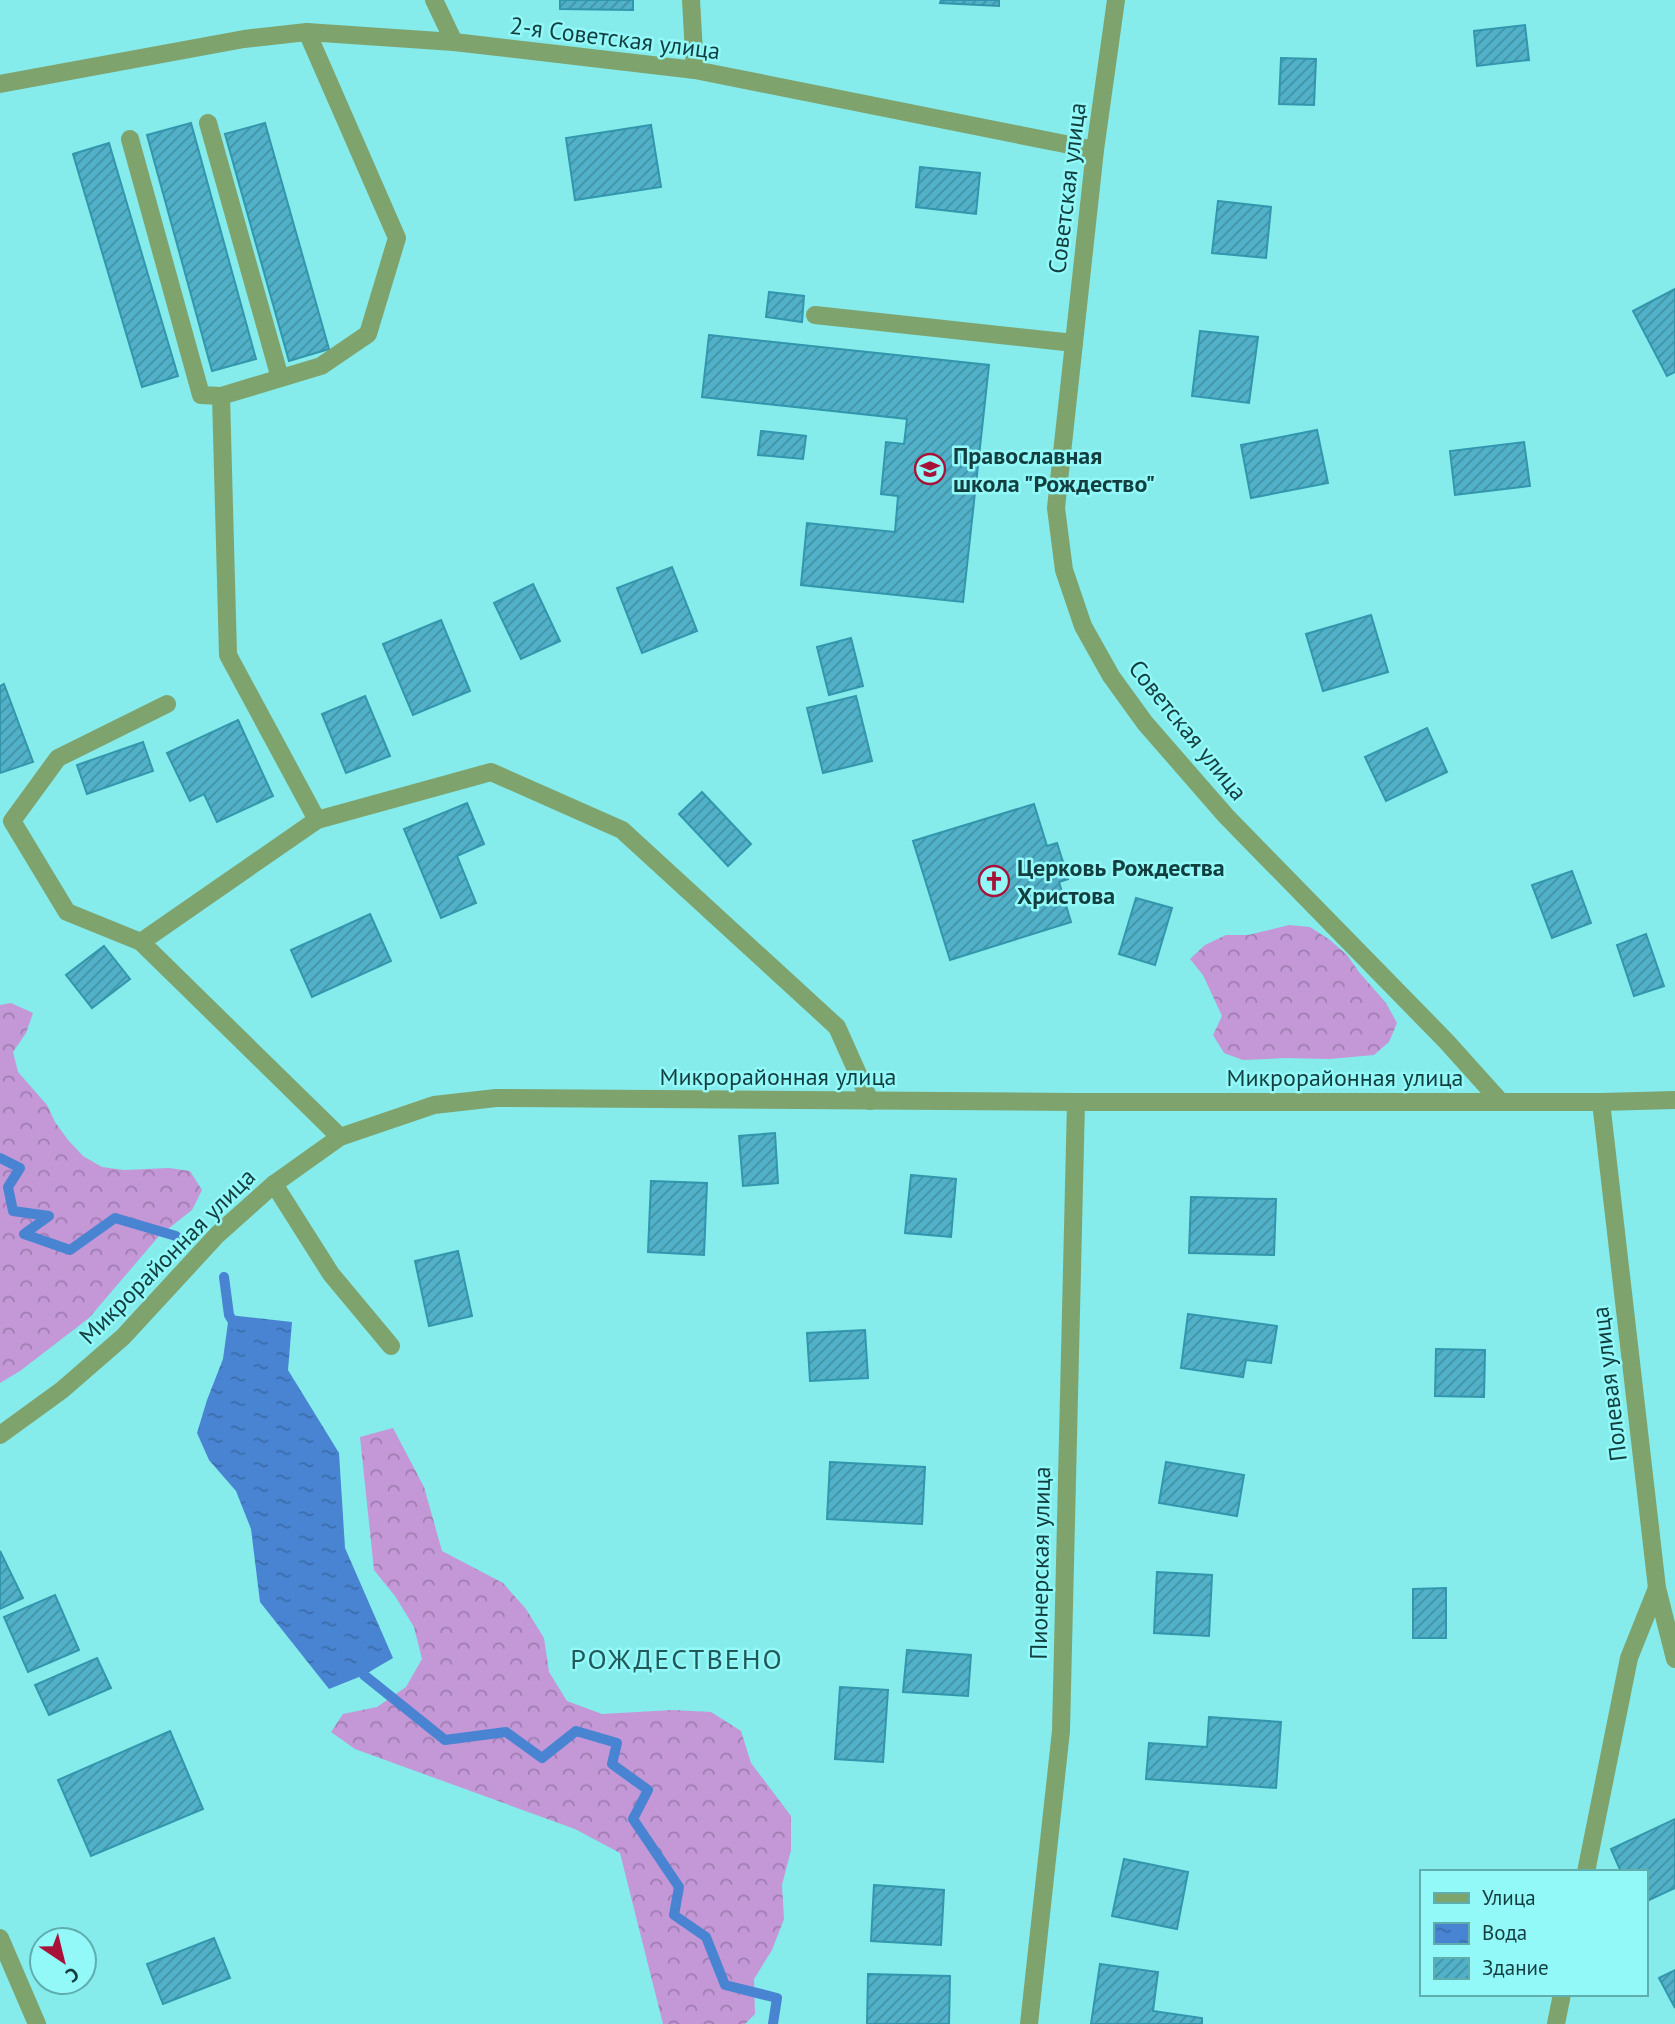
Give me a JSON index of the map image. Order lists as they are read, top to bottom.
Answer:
{
  "streets": {
    "street": [
      "2-я Советская улица",
      "Советская улица",
      "Микрорайонная улица",
      "Полевая улица",
      "Пионерская улица"
    ]
  },
  "crossings": [
    ["2-я Советская улица", "Советская улица"],
    ["Советская улица", "Микрорайонная улица"],
    ["Микрорайонная улица", "Полевая улица"],
    ["Микрорайонная улица", "Пионерская улица"]
  ],
  "districts": ["РОЖДЕСТВЕНО"],
  "places": {
    "school or university": ["Православная школа \"Рождество\""],
    "church": ["Церковь Рождества Христова"]
  },
  "legend": ["Улица", "Вода", "Здание"],
  "north": "bottom right"
}
